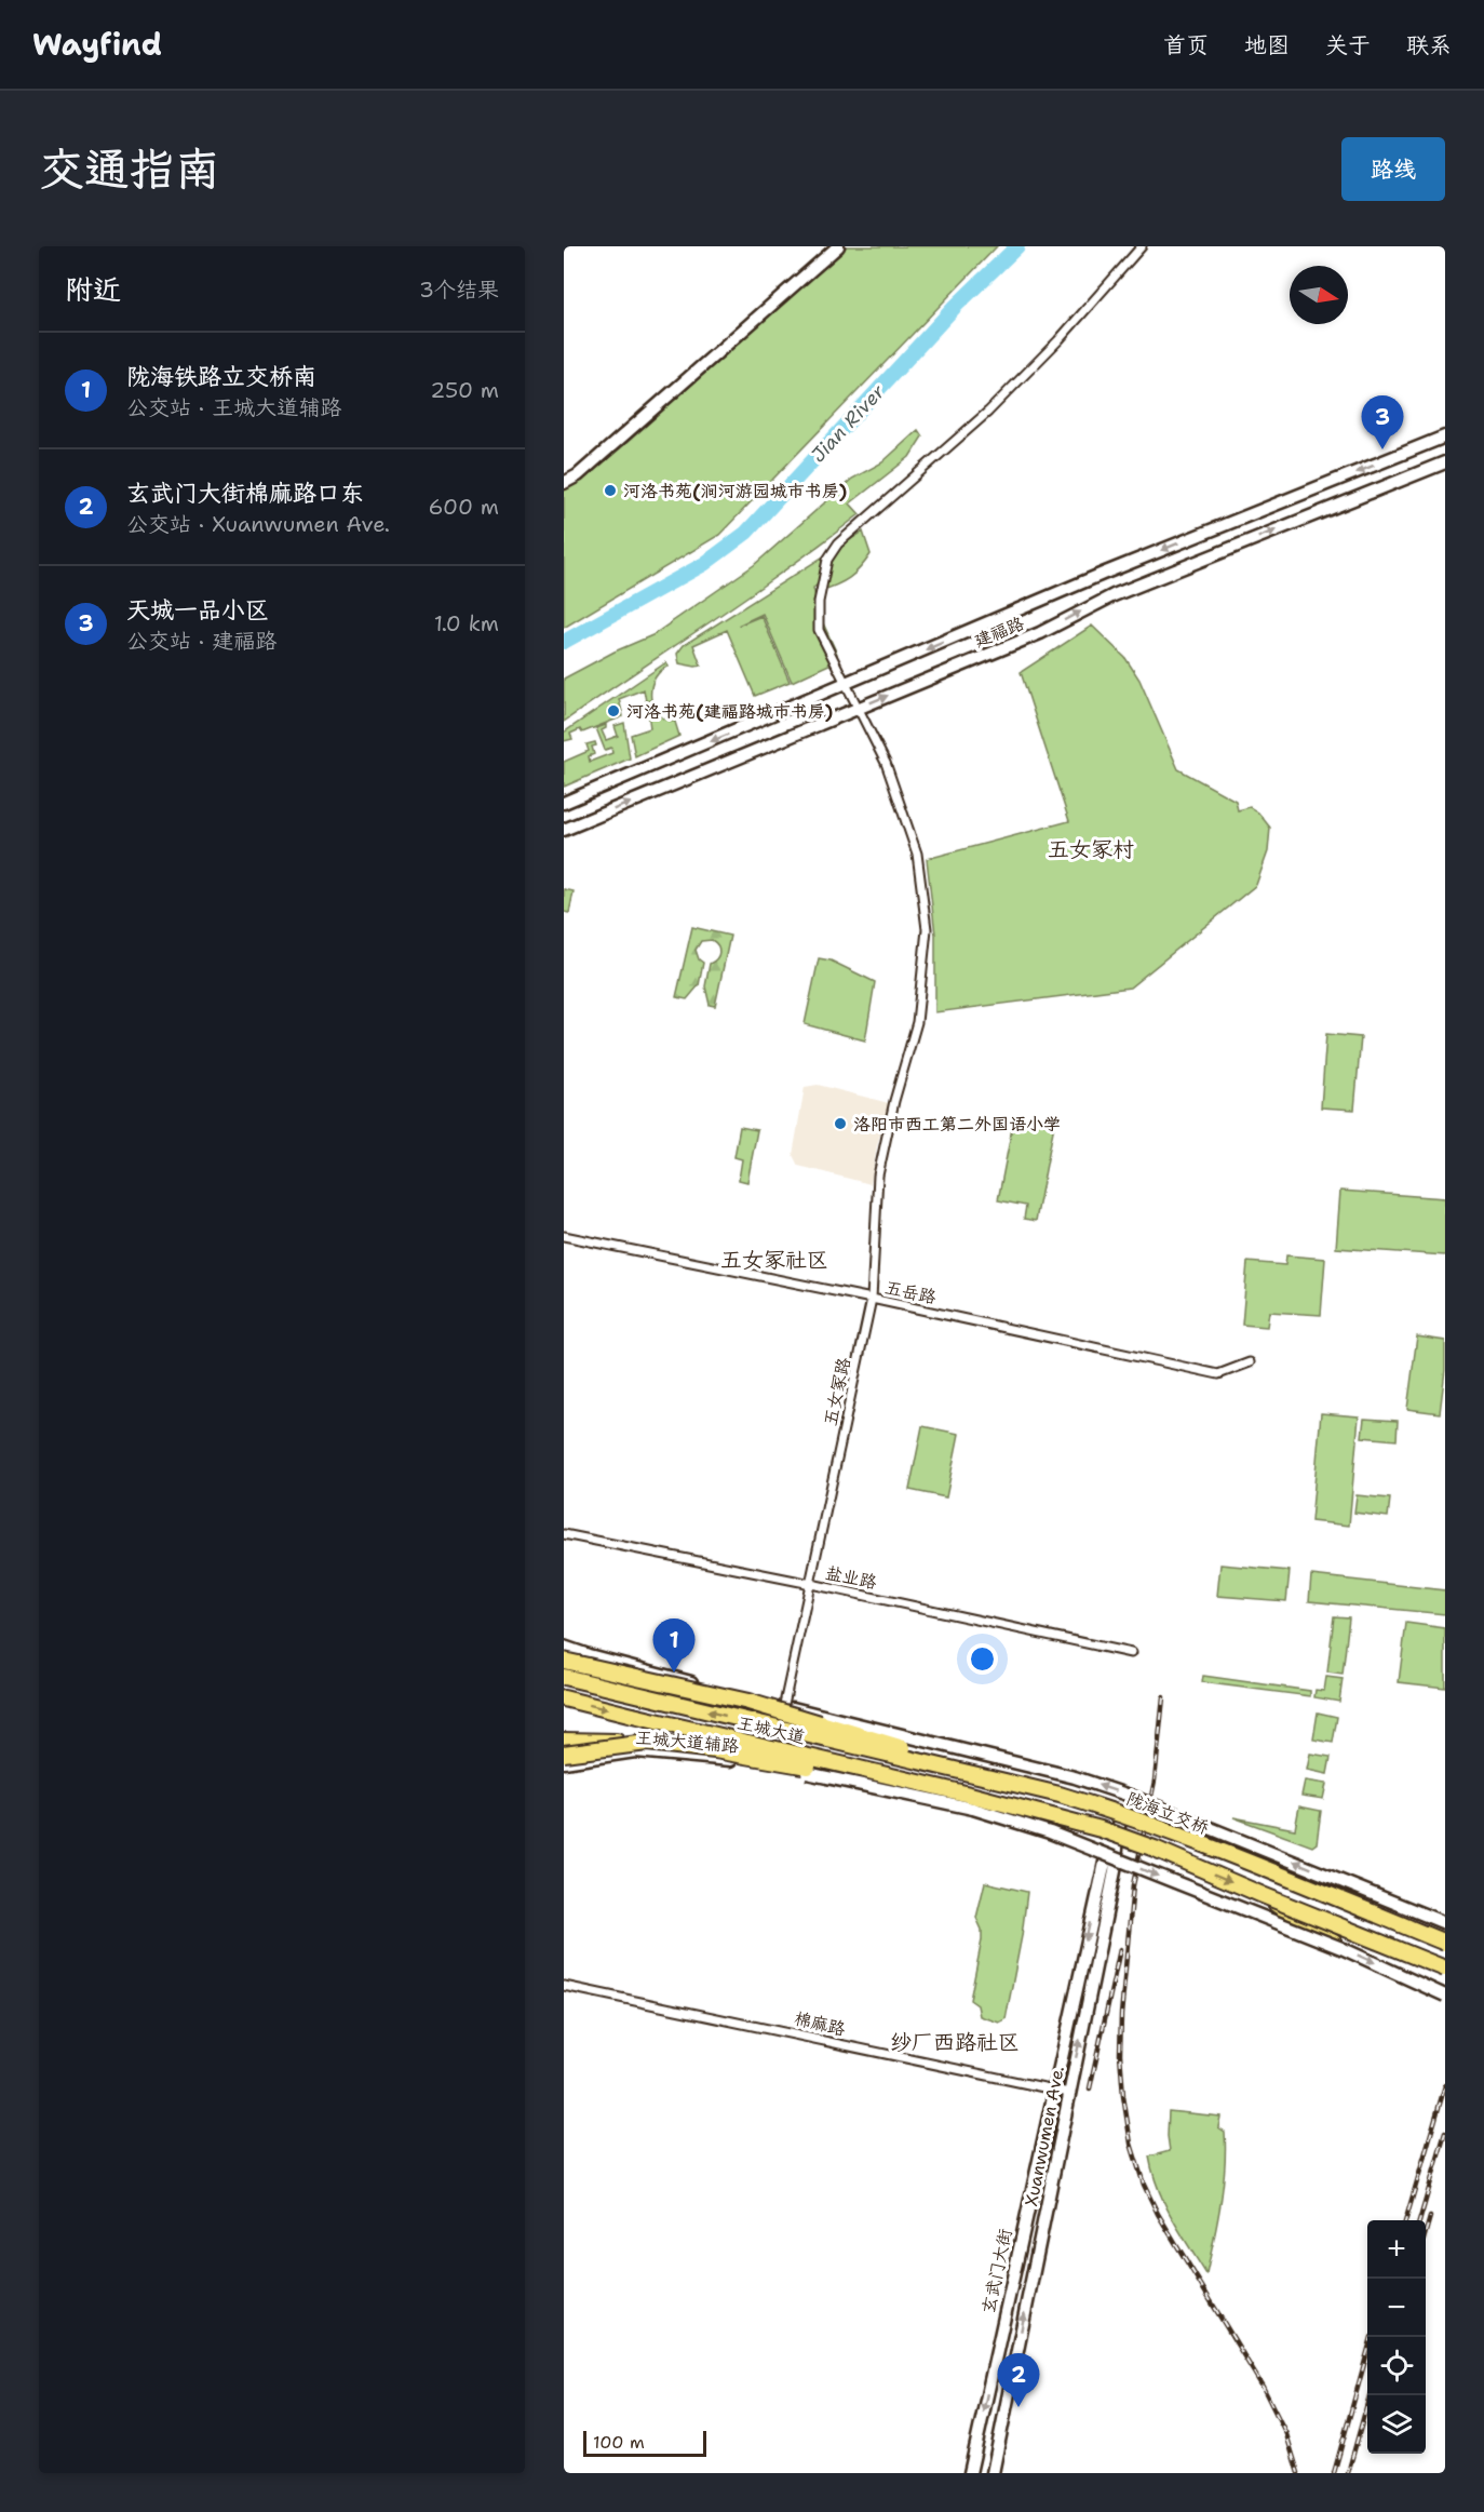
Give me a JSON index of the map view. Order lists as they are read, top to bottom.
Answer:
{
  "streets": {
    "highway": ["王城大道", "陇海立交桥"],
    "main road": [
      "建福路",
      "王城大道辅路",
      "Xuanwumen Ave.",
      "玄武门大街"
    ],
    "street": [
      "五岳路",
      "五女冢路",
      "盐业路",
      "棉麻路"
    ]
  },
  "crossings": [
    ["建福路", "五女冢路"],
    ["五岳路", "五女冢路"],
    ["五女冢路", "盐业路"],
    ["五女冢路", "王城大道辅路"],
    ["五女冢路", "Xuanwumen Ave."],
    ["五女冢路", "玄武门大街"],
    ["王城大道", "陇海立交桥"],
    ["王城大道辅路", "玄武门大街"],
    ["棉麻路", "Xuanwumen Ave."],
    ["棉麻路", "玄武门大街"]
  ],
  "districts": ["五女冢村", "五女冢社区", "纱厂西路社区"],
  "water": ["Jian River"],
  "places": ["河洛书苑(涧河游园城市书房)", "河洛书苑(建福路城市书房)", "洛阳市西工第二外国语小学"],
  "scale_bar": "100 m",
  "north": "right",
  "page": {
    "header": "Wayfind",
    "nav": [
      "首页",
      "地图",
      "关于",
      "联系"
    ],
    "buttons": "路线",
    "title": "交通指南",
    "heading": ["附近", "3个结果"],
    "list": [
      {
        "mark": "1",
        "name": "陇海铁路立交桥南",
        "note": "公交站 · 王城大道辅路",
        "value": "250 m"
      },
      {
        "mark": "2",
        "name": "玄武门大街棉麻路口东",
        "note": "公交站 · Xuanwumen Ave.",
        "value": "600 m"
      },
      {
        "mark": "3",
        "name": "天城一品小区",
        "note": "公交站 · 建福路",
        "value": "1.0 km"
      }
    ],
    "pins": ["3", "1", "2"],
    "map_buttons": ["+", "−"],
    "scale": "100 m"
  }
}
